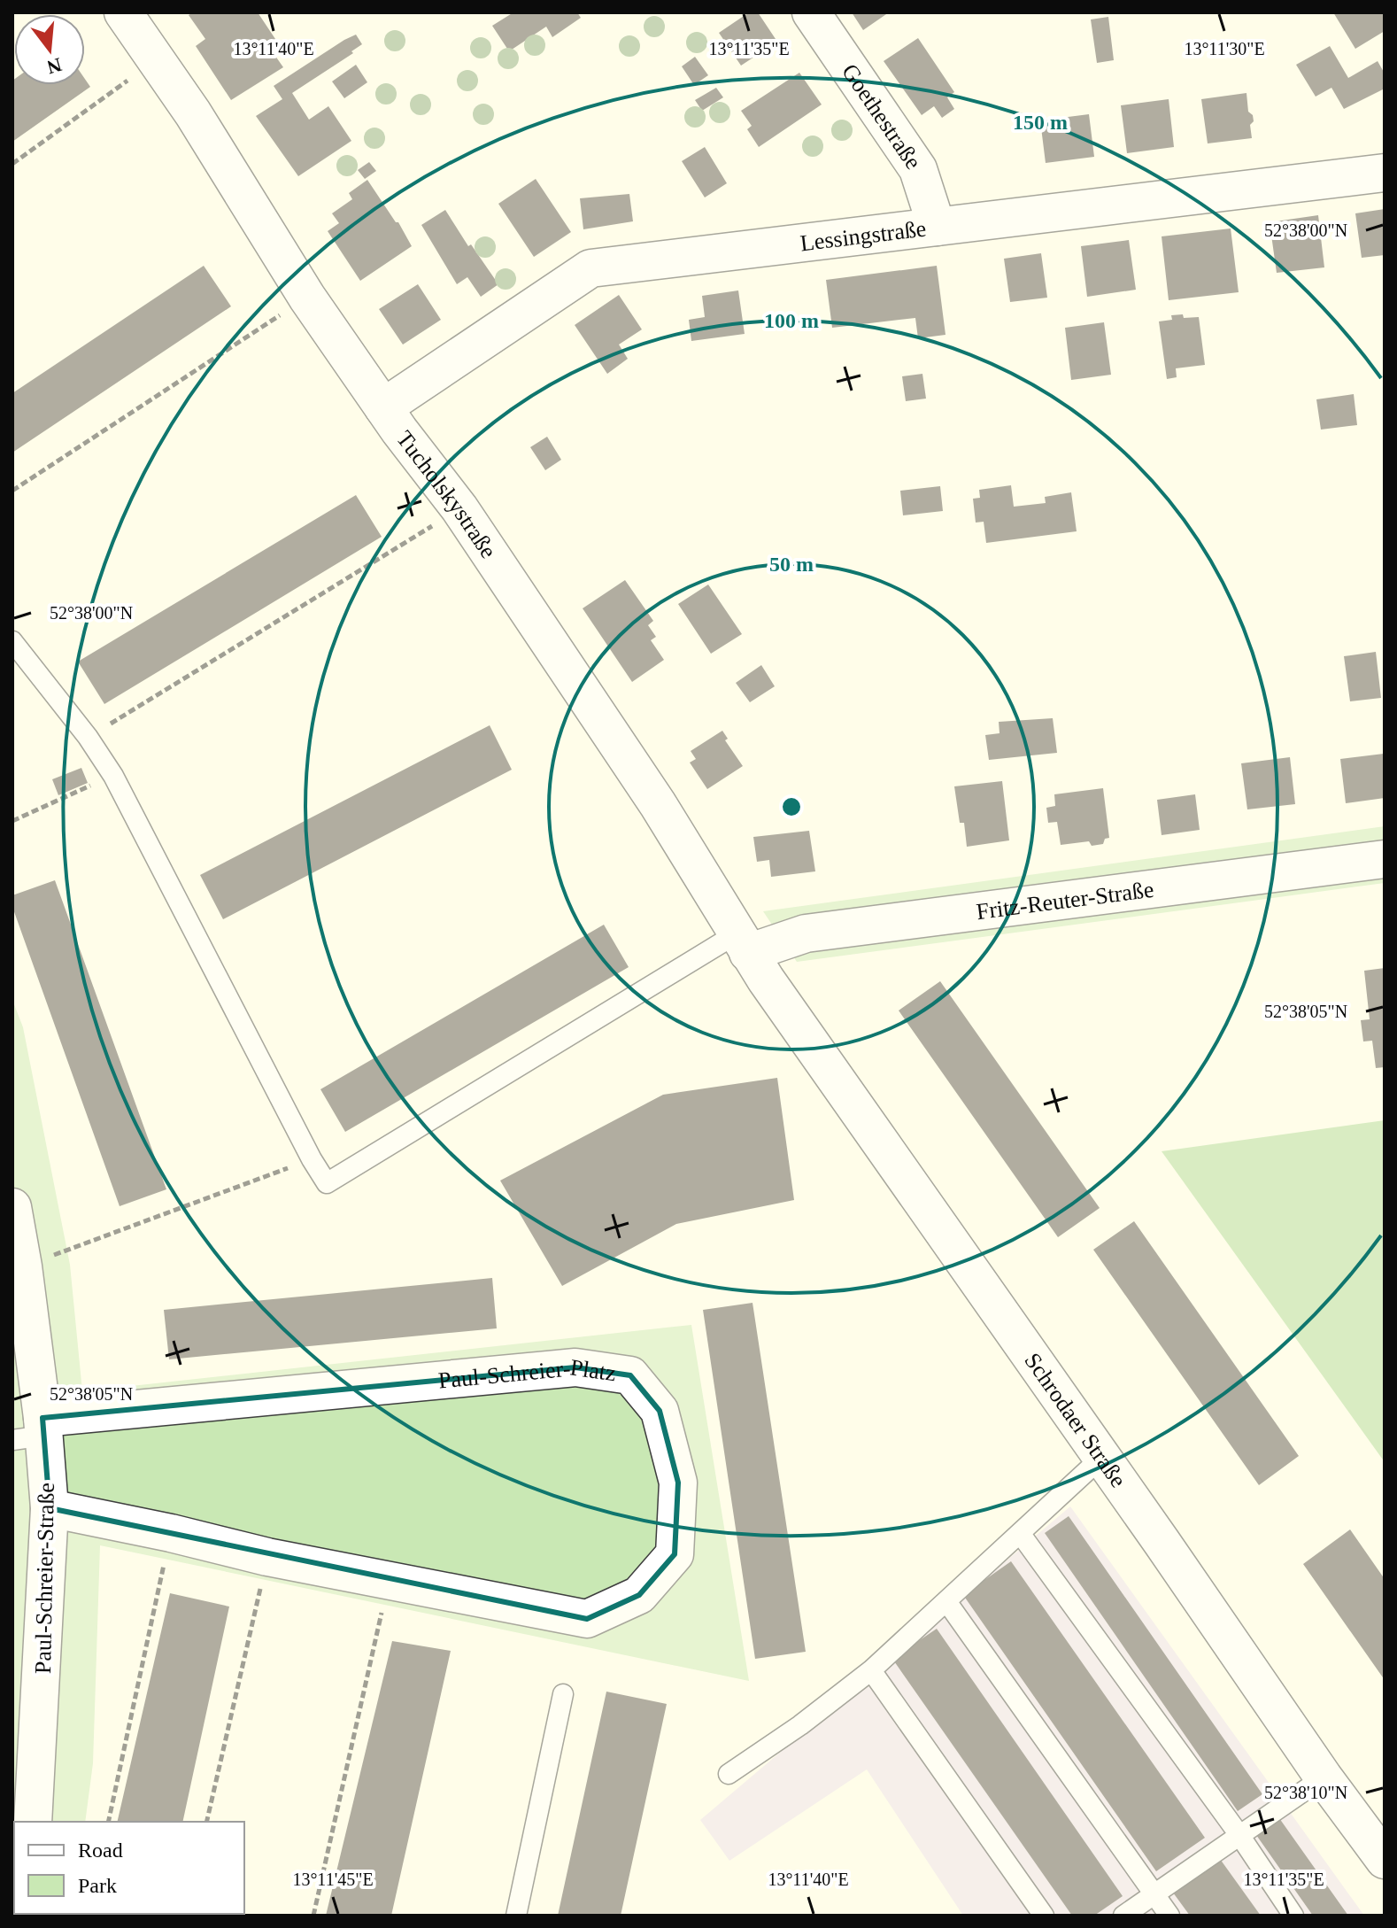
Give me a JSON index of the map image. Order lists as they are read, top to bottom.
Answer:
{
  "streets": {
    "street": [
      "Goethestraße",
      "Lessingstraße",
      "Tucholskystraße",
      "Fritz-Reuter-Straße",
      "Paul-Schreier-Platz",
      "Schrodaer Straße",
      "Paul-Schreier-Straße"
    ]
  },
  "crossings": [
    ["Goethestraße", "Lessingstraße"],
    ["Lessingstraße", "Tucholskystraße"],
    ["Tucholskystraße", "Fritz-Reuter-Straße"],
    ["Tucholskystraße", "Schrodaer Straße"],
    ["Fritz-Reuter-Straße", "Schrodaer Straße"],
    ["Paul-Schreier-Platz", "Paul-Schreier-Straße"]
  ],
  "legend": ["Road", "Park"],
  "north": "bottom",
  "coordinates": [
    "13°11'40\"E",
    "13°11'35\"E",
    "13°11'30\"E",
    "52°38'00\"N",
    "52°38'05\"N",
    "52°38'10\"N",
    "13°11'45\"E"
  ],
  "rings": ["150 m", "100 m", "50 m"]
}
